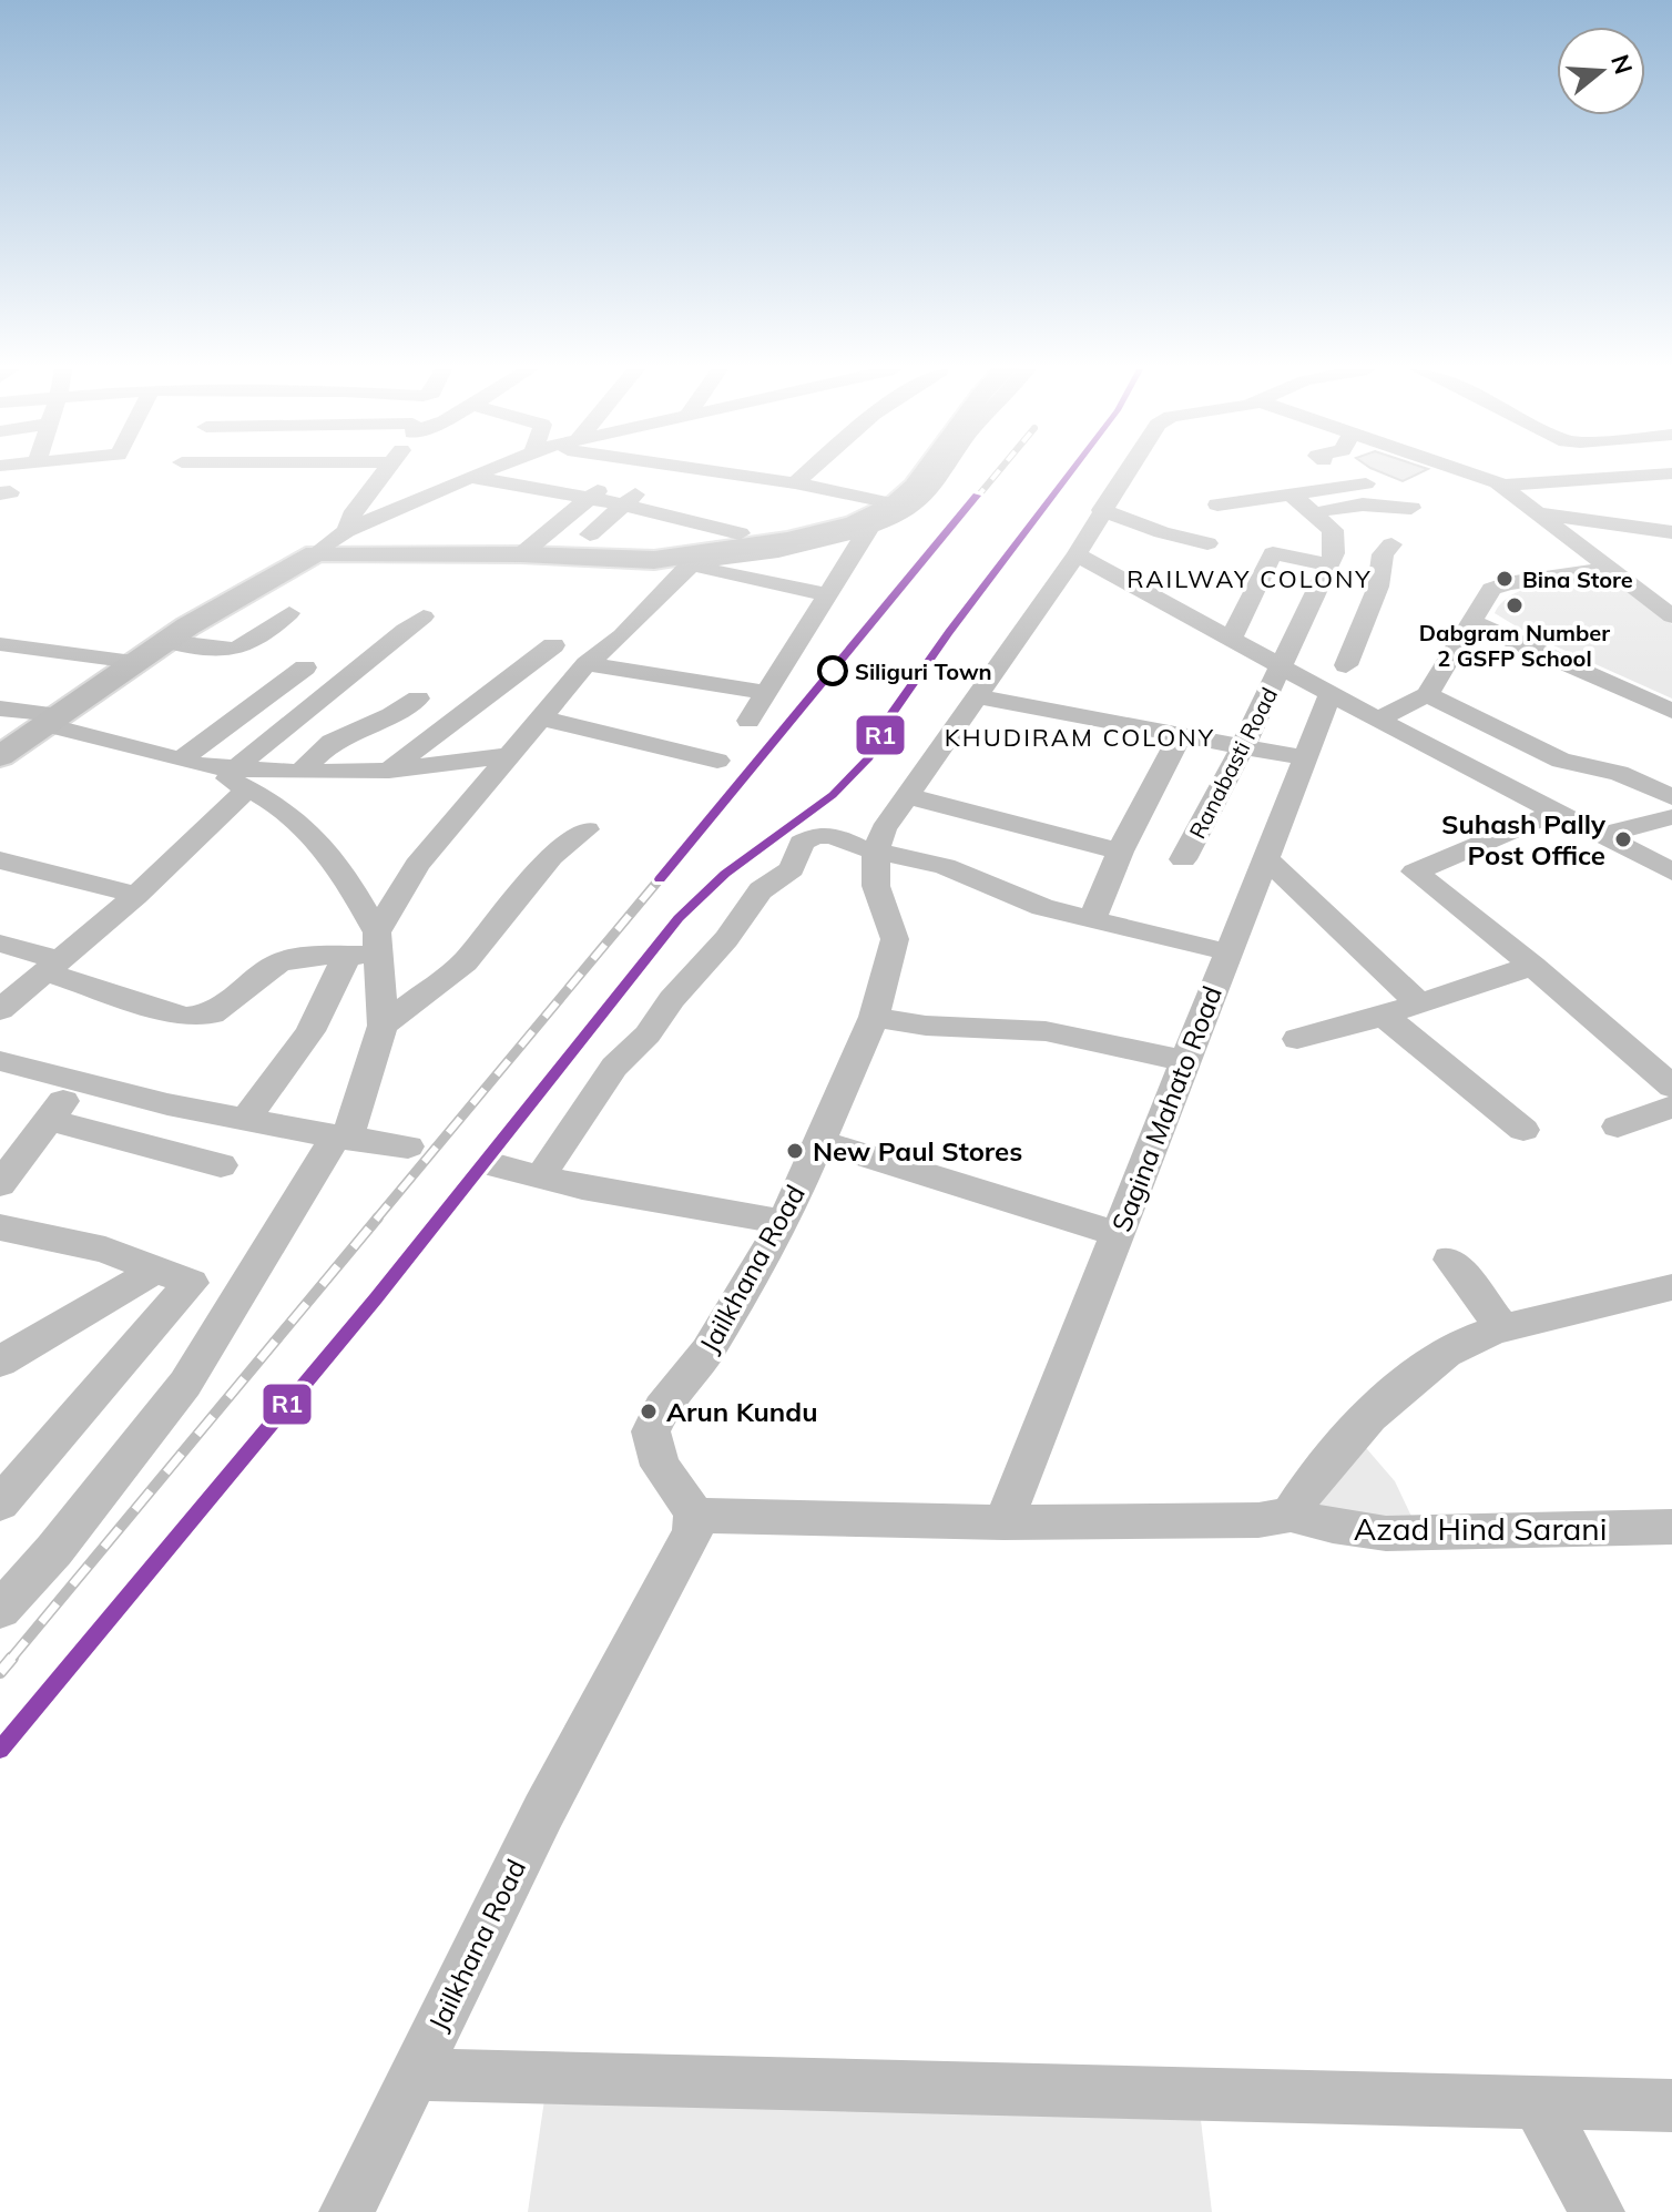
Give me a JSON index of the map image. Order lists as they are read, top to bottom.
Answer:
{
  "streets": {
    "street": [
      "Ranabasti Road",
      "Sagina Mahato Road",
      "Jailkhana Road",
      "Azad Hind Sarani"
    ]
  },
  "crossings": [
    ["Ranabasti Road", "Sagina Mahato Road"]
  ],
  "districts": ["RAILWAY COLONY", "KHUDIRAM COLONY"],
  "places": [
    "Bina Store",
    "Dabgram Number 2 GSFP School",
    "Siliguri Town",
    "Suhash Pally Post Office",
    "New Paul Stores",
    "Arun Kundu"
  ],
  "lines": ["transit line R1"],
  "north": "right"
}
